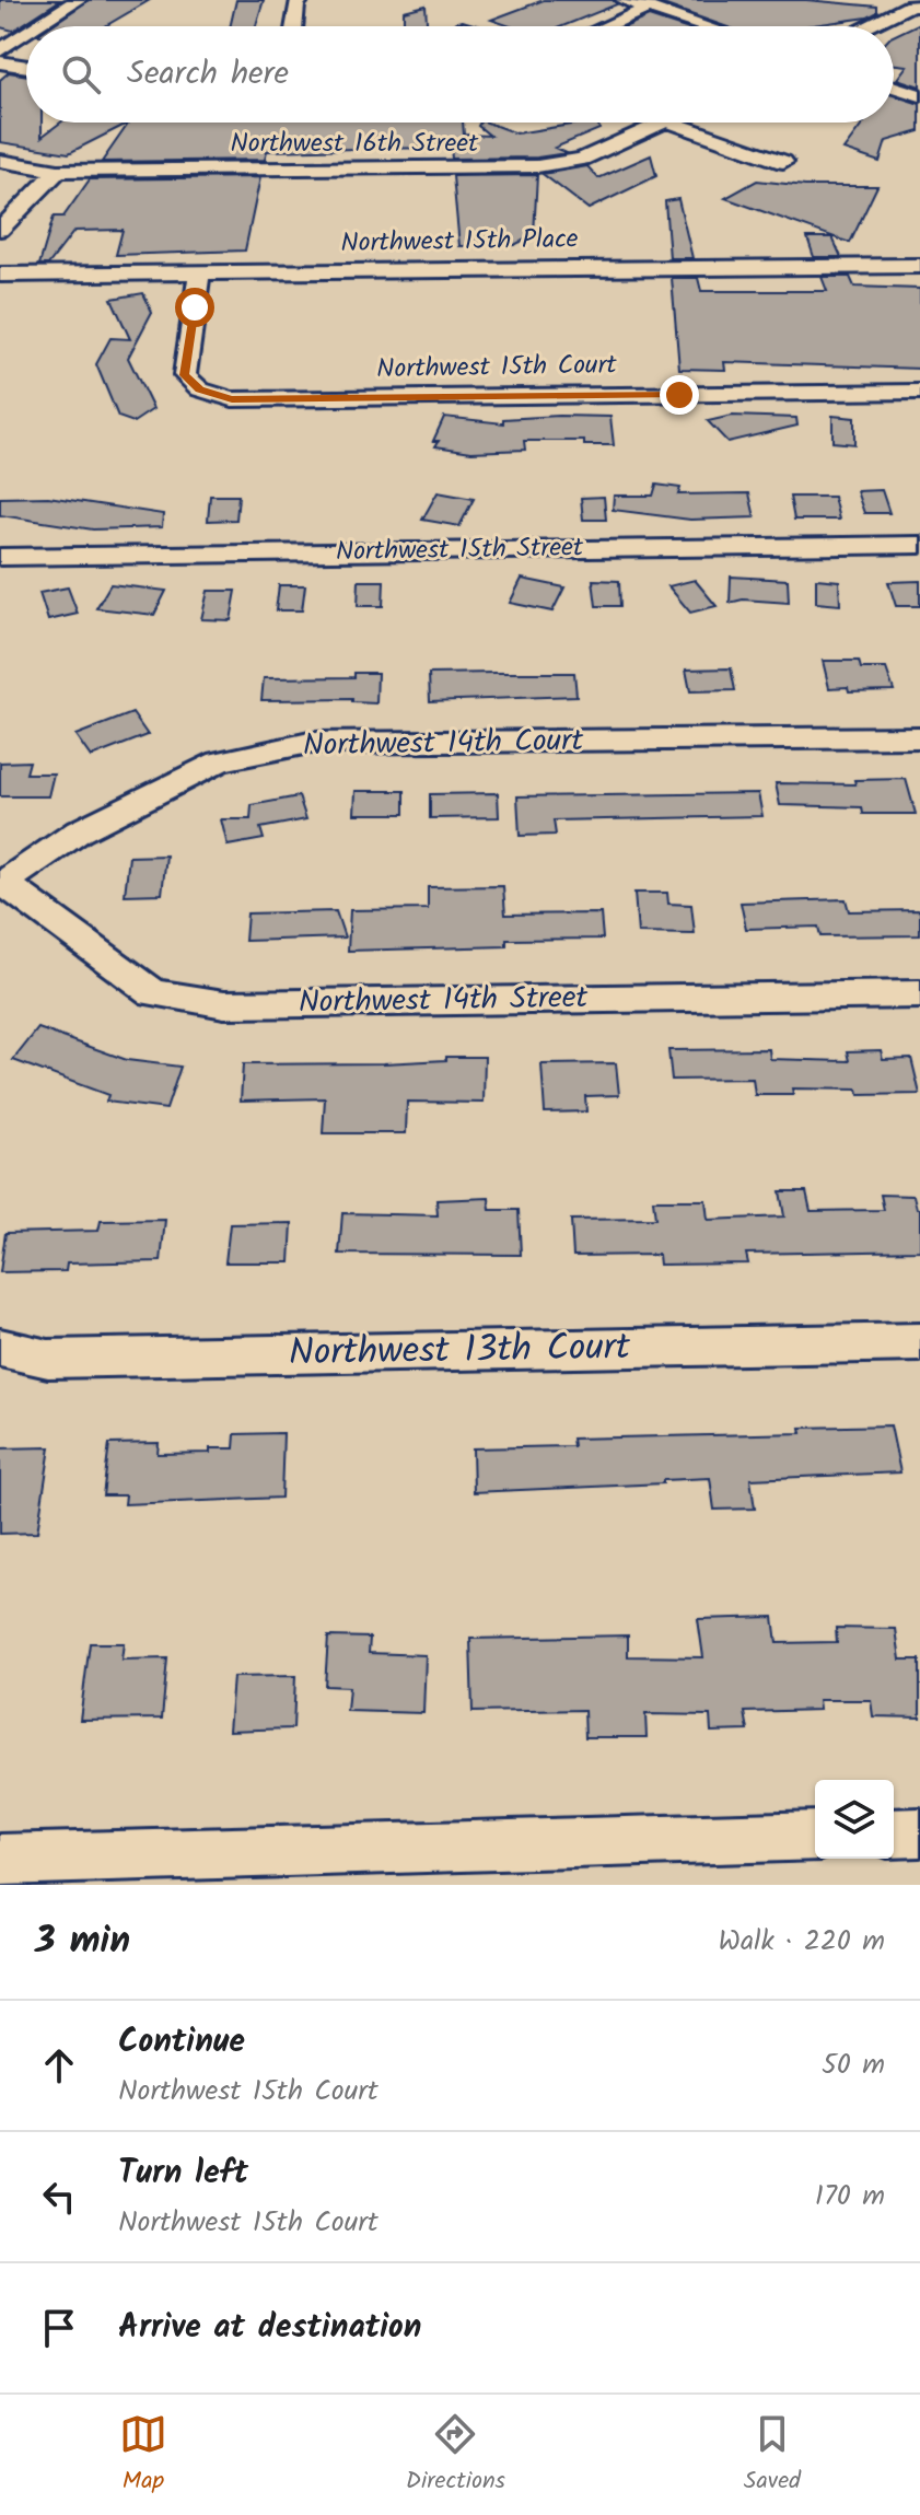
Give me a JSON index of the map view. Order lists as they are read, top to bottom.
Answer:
{
  "streets": {
    "street": [
      "Northwest 16th Street",
      "Northwest 15th Place",
      "Northwest 15th Court",
      "Northwest 15th Street",
      "Northwest 14th Court",
      "Northwest 14th Street",
      "Northwest 13th Court"
    ]
  },
  "crossings": [
    ["Northwest 15th Place", "Northwest 15th Court"],
    ["Northwest 14th Court", "Northwest 14th Street"]
  ],
  "page": {
    "search": "Search here",
    "heading": ["3 min", "Walk · 220 m"],
    "list": [
      ["Continue", "Northwest 15th Court", "50 m"],
      ["Turn left", "Northwest 15th Court", "170 m"],
      "Arrive at destination"
    ],
    "nav": ["Map", "Directions", "Saved"]
  }
}
